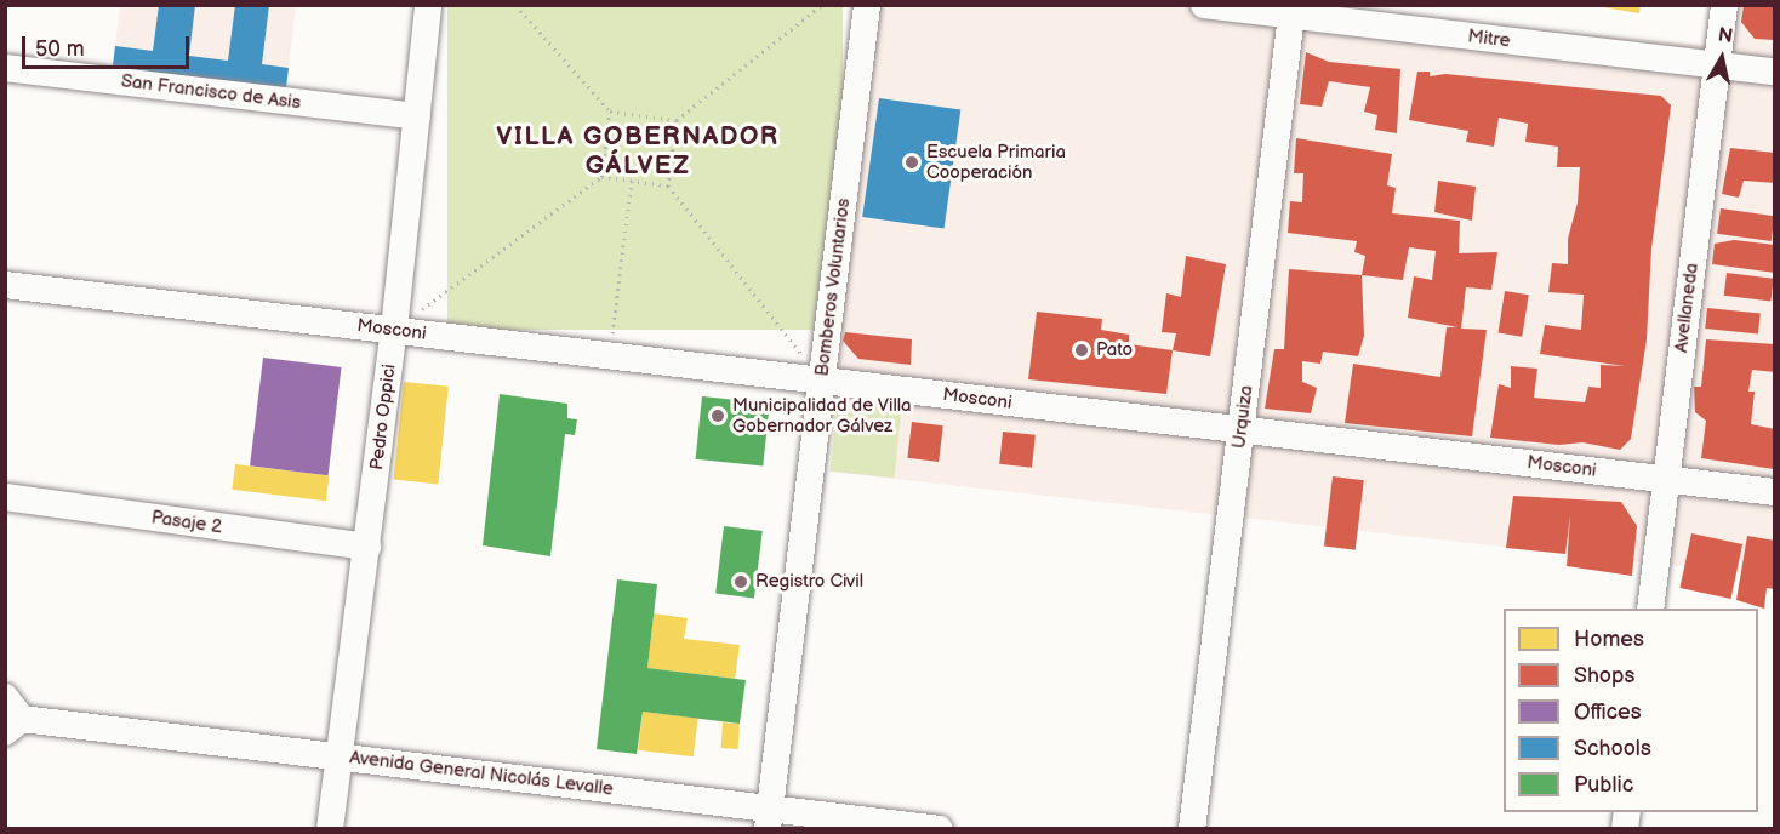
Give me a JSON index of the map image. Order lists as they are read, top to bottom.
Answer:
{
  "streets": {
    "street": [
      "Mitre",
      "San Francisco de Asis",
      "Bomberos Voluntarios",
      "Avellaneda",
      "Mosconi",
      "Pedro Oppici",
      "Urquiza",
      "Pasaje 2",
      "Avenida General Nicolás Levalle"
    ]
  },
  "crossings": [
    ["Mitre", "Avellaneda"],
    ["Mitre", "Urquiza"],
    ["San Francisco de Asis", "Pedro Oppici"],
    ["Bomberos Voluntarios", "Mosconi"],
    ["Bomberos Voluntarios", "Avenida General Nicolás Levalle"],
    ["Avellaneda", "Mosconi"],
    ["Mosconi", "Pedro Oppici"],
    ["Mosconi", "Urquiza"],
    ["Pedro Oppici", "Pasaje 2"],
    ["Pedro Oppici", "Avenida General Nicolás Levalle"]
  ],
  "districts": ["VILLA GOBERNADOR GÁLVEZ"],
  "places": [
    "Escuela Primaria Cooperación",
    "Pato",
    "Municipalidad de Villa Gobernador Gálvez",
    "Registro Civil"
  ],
  "legend": [
    "Homes",
    "Shops",
    "Offices",
    "Schools",
    "Public"
  ],
  "scale_bar": "50 m",
  "north": "top"
}
